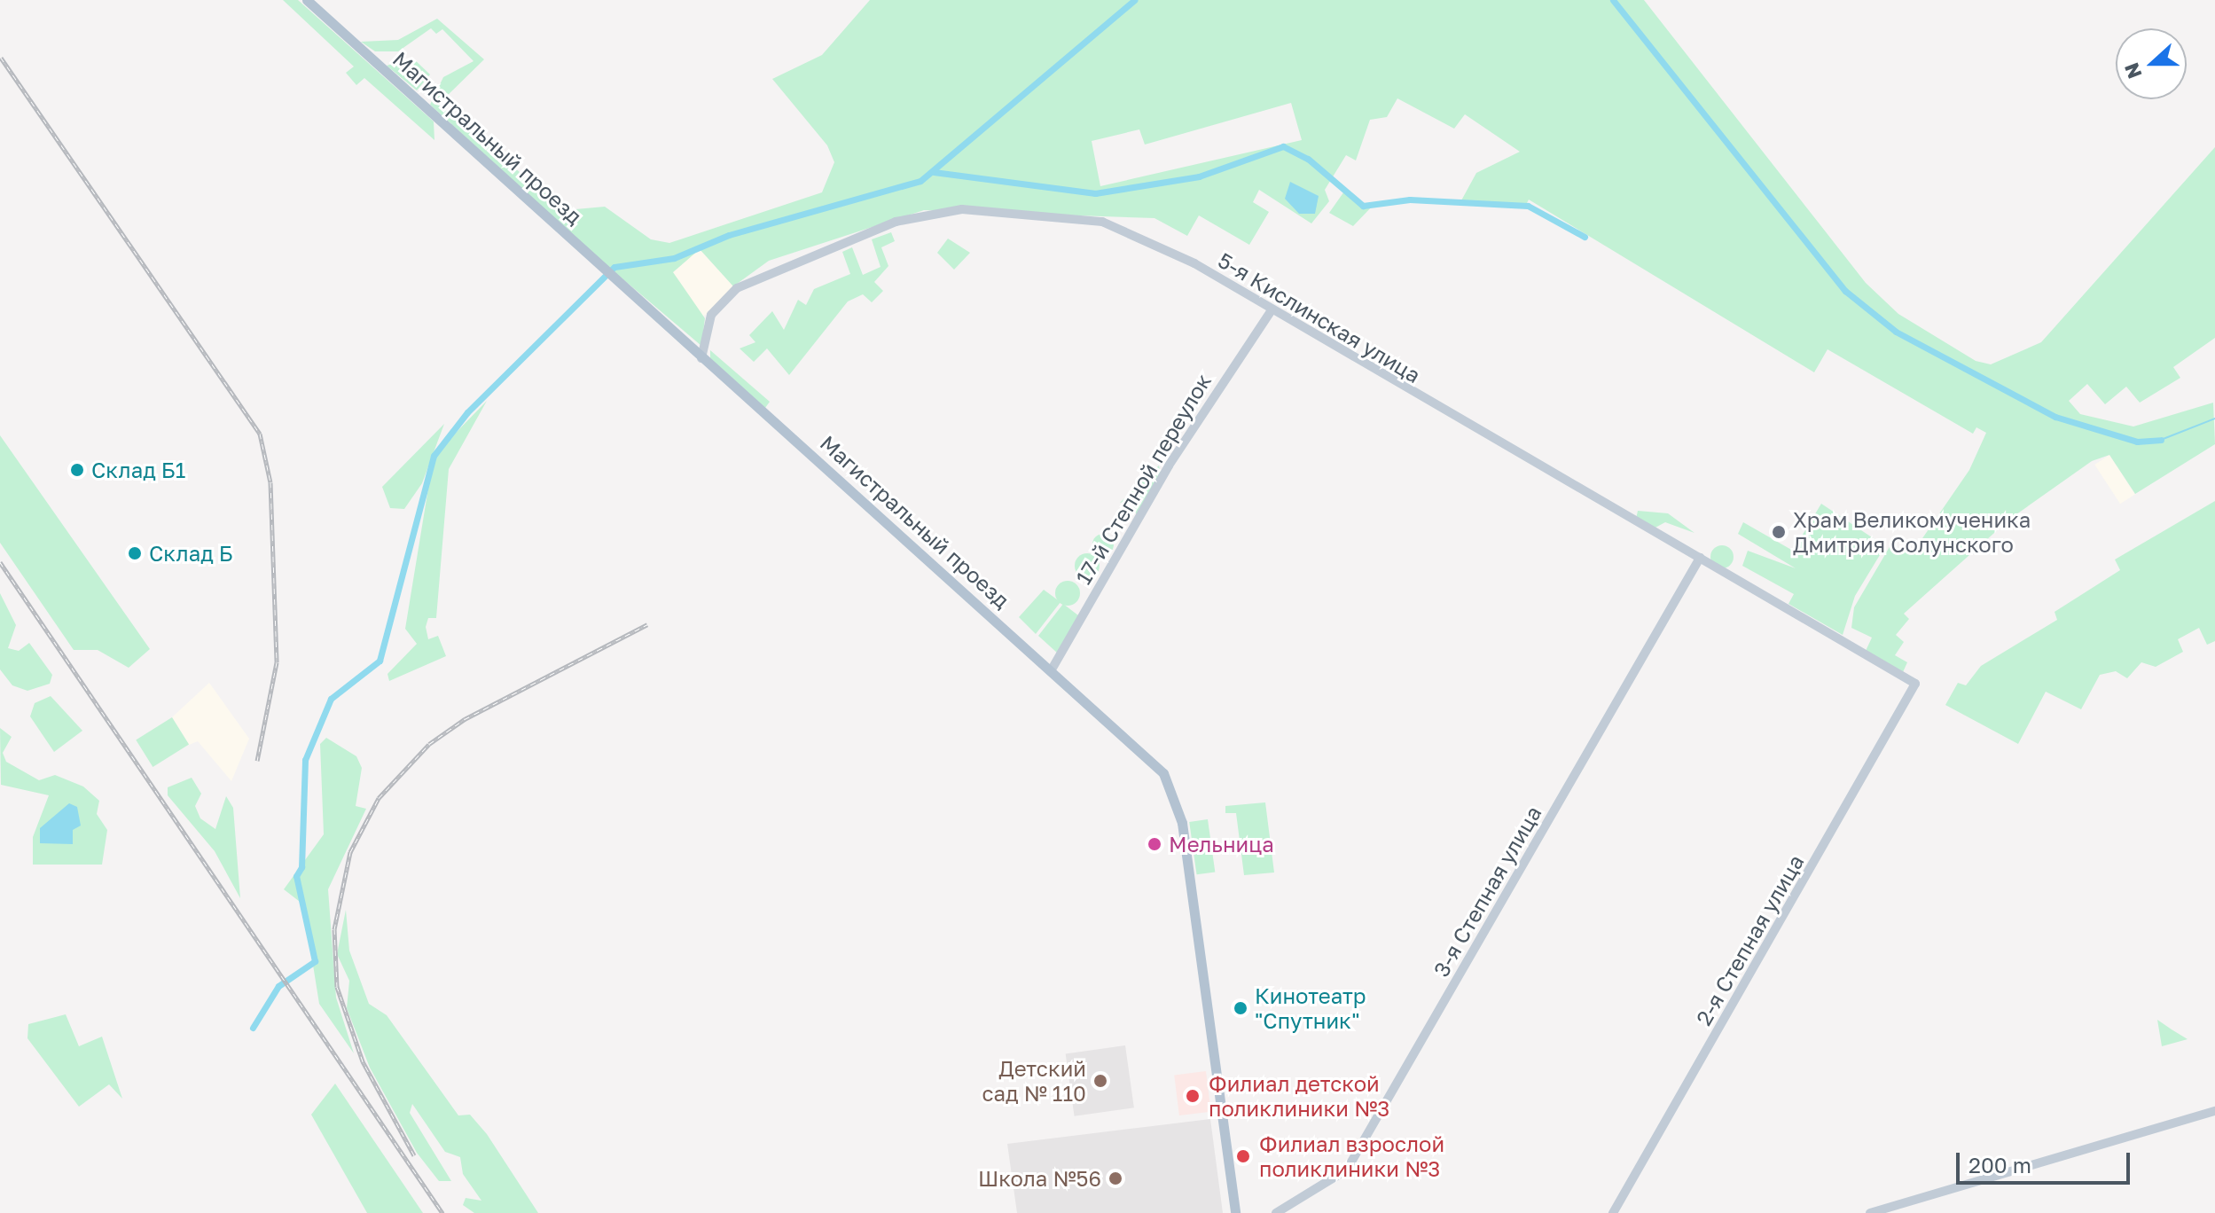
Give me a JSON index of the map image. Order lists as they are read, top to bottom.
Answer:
{
  "streets": {
    "main road": ["Магистральный проезд"],
    "street": [
      "5-я Кислинская улица",
      "17-й Степной переулок",
      "3-я Степная улица",
      "2-я Степная улица"
    ]
  },
  "crossings": [
    ["Магистральный проезд", "5-я Кислинская улица"],
    ["Магистральный проезд", "17-й Степной переулок"],
    ["5-я Кислинская улица", "17-й Степной переулок"],
    ["5-я Кислинская улица", "3-я Степная улица"],
    ["5-я Кислинская улица", "2-я Степная улица"]
  ],
  "places": [
    "Склад Б1",
    "Храм Великомученика Дмитрия Солунского",
    "Склад Б",
    "Мельница",
    "Кинотеатр \"Спутник\"",
    "Детский сад № 110",
    "Филиал детской поликлиники №3",
    "Филиал взрослой поликлиники №3",
    "Школа №56"
  ],
  "scale_bar": "200 m",
  "north": "left"
}
